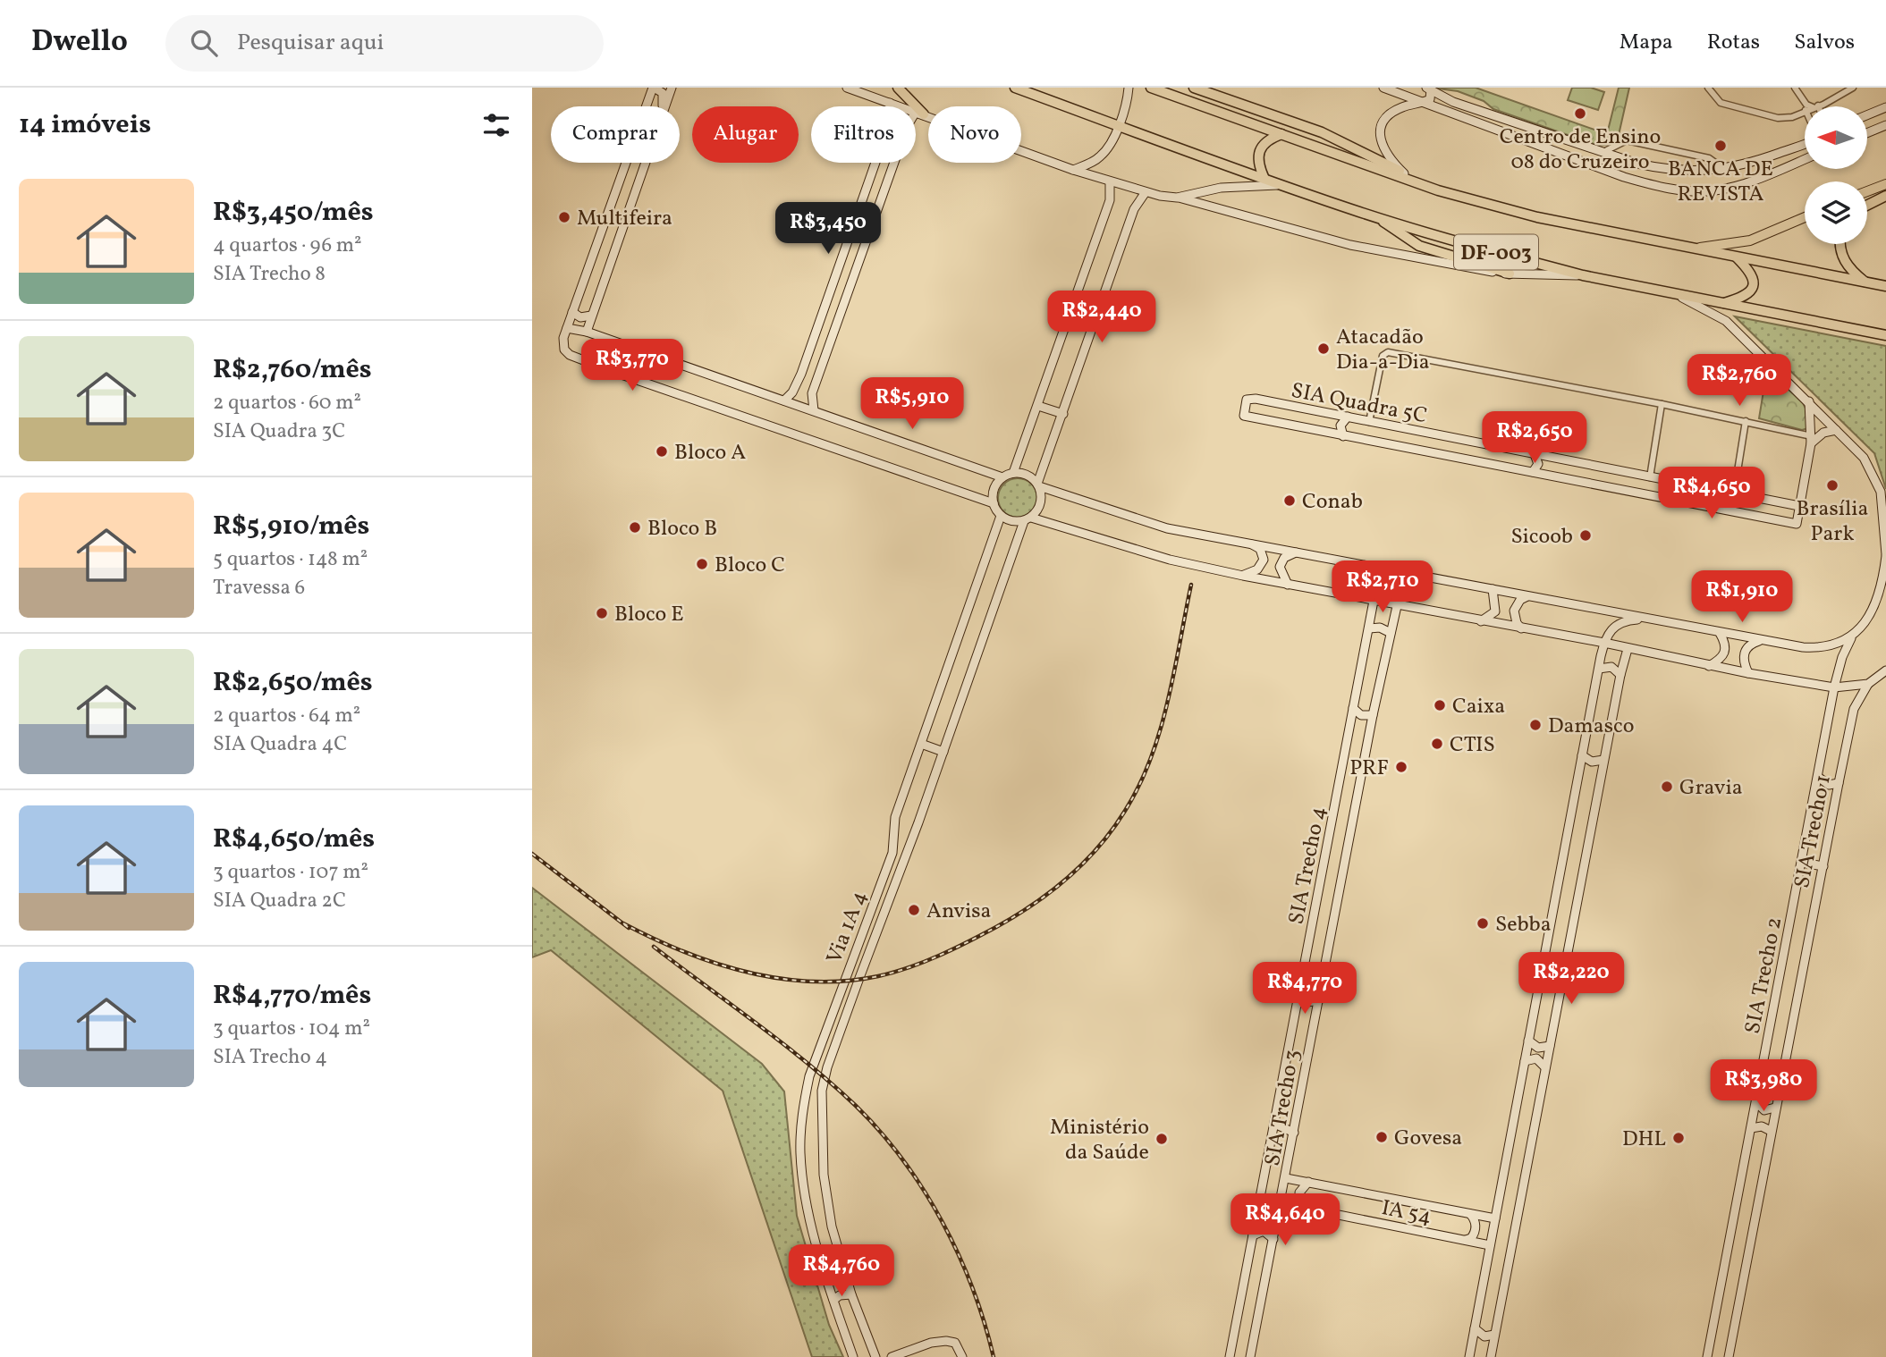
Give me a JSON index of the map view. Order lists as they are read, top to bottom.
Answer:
{
  "streets": {
    "highway": ["DF-003"],
    "main road": [
      "SIA Quadra 5C",
      "SIA Trecho 1",
      "SIA Trecho 4",
      "Via 1A 4",
      "SIA Trecho 2",
      "SIA Trecho 3",
      "IA 54"
    ]
  },
  "crossings": [
    ["DF-003", "SIA Trecho 2"],
    ["SIA Trecho 3", "IA 54"]
  ],
  "places": [
    "Centro de Ensino 08 do Cruzeiro",
    "BANCA DE REVISTA",
    "Multifeira",
    "Atacadão Dia-a-Dia",
    "Bloco A",
    "Brasília Park",
    "Conab",
    "Bloco B",
    "Sicoob",
    "Bloco C",
    "Bloco E",
    "Caixa",
    "Damasco",
    "CTIS",
    "PRF",
    "Gravia",
    "Anvisa",
    "Sebba",
    "Govesa",
    "DHL",
    "Ministério da Saúde"
  ],
  "north": "left",
  "page": {
    "header": "Dwello",
    "search": "Pesquisar aqui",
    "nav": ["Mapa", "Rotas", "Salvos"],
    "heading": "14 imóveis",
    "chip": [
      "Comprar",
      "Alugar",
      "Filtros",
      "Novo"
    ],
    "list": [
      {
        "name": "R$3,450/mês",
        "note": "4 quartos · 96 m² · SIA Trecho 8"
      },
      {
        "name": "R$2,760/mês",
        "note": "2 quartos · 60 m² · SIA Quadra 3C"
      },
      {
        "name": "R$5,910/mês",
        "note": "5 quartos · 148 m² · Travessa 6"
      },
      {
        "name": "R$2,650/mês",
        "note": "2 quartos · 64 m² · SIA Quadra 4C"
      },
      {
        "name": "R$4,650/mês",
        "note": "3 quartos · 107 m² · SIA Quadra 2C"
      },
      {
        "name": "R$4,770/mês",
        "note": "3 quartos · 104 m² · SIA Trecho 4"
      }
    ],
    "price": [
      "R$3,450",
      "R$2,440",
      "R$3,770",
      "R$2,760",
      "R$5,910",
      "R$2,650",
      "R$4,650",
      "R$2,710",
      "R$1,910",
      "R$2,220",
      "R$4,770",
      "R$3,980",
      "R$4,640",
      "R$4,760"
    ]
  }
}
